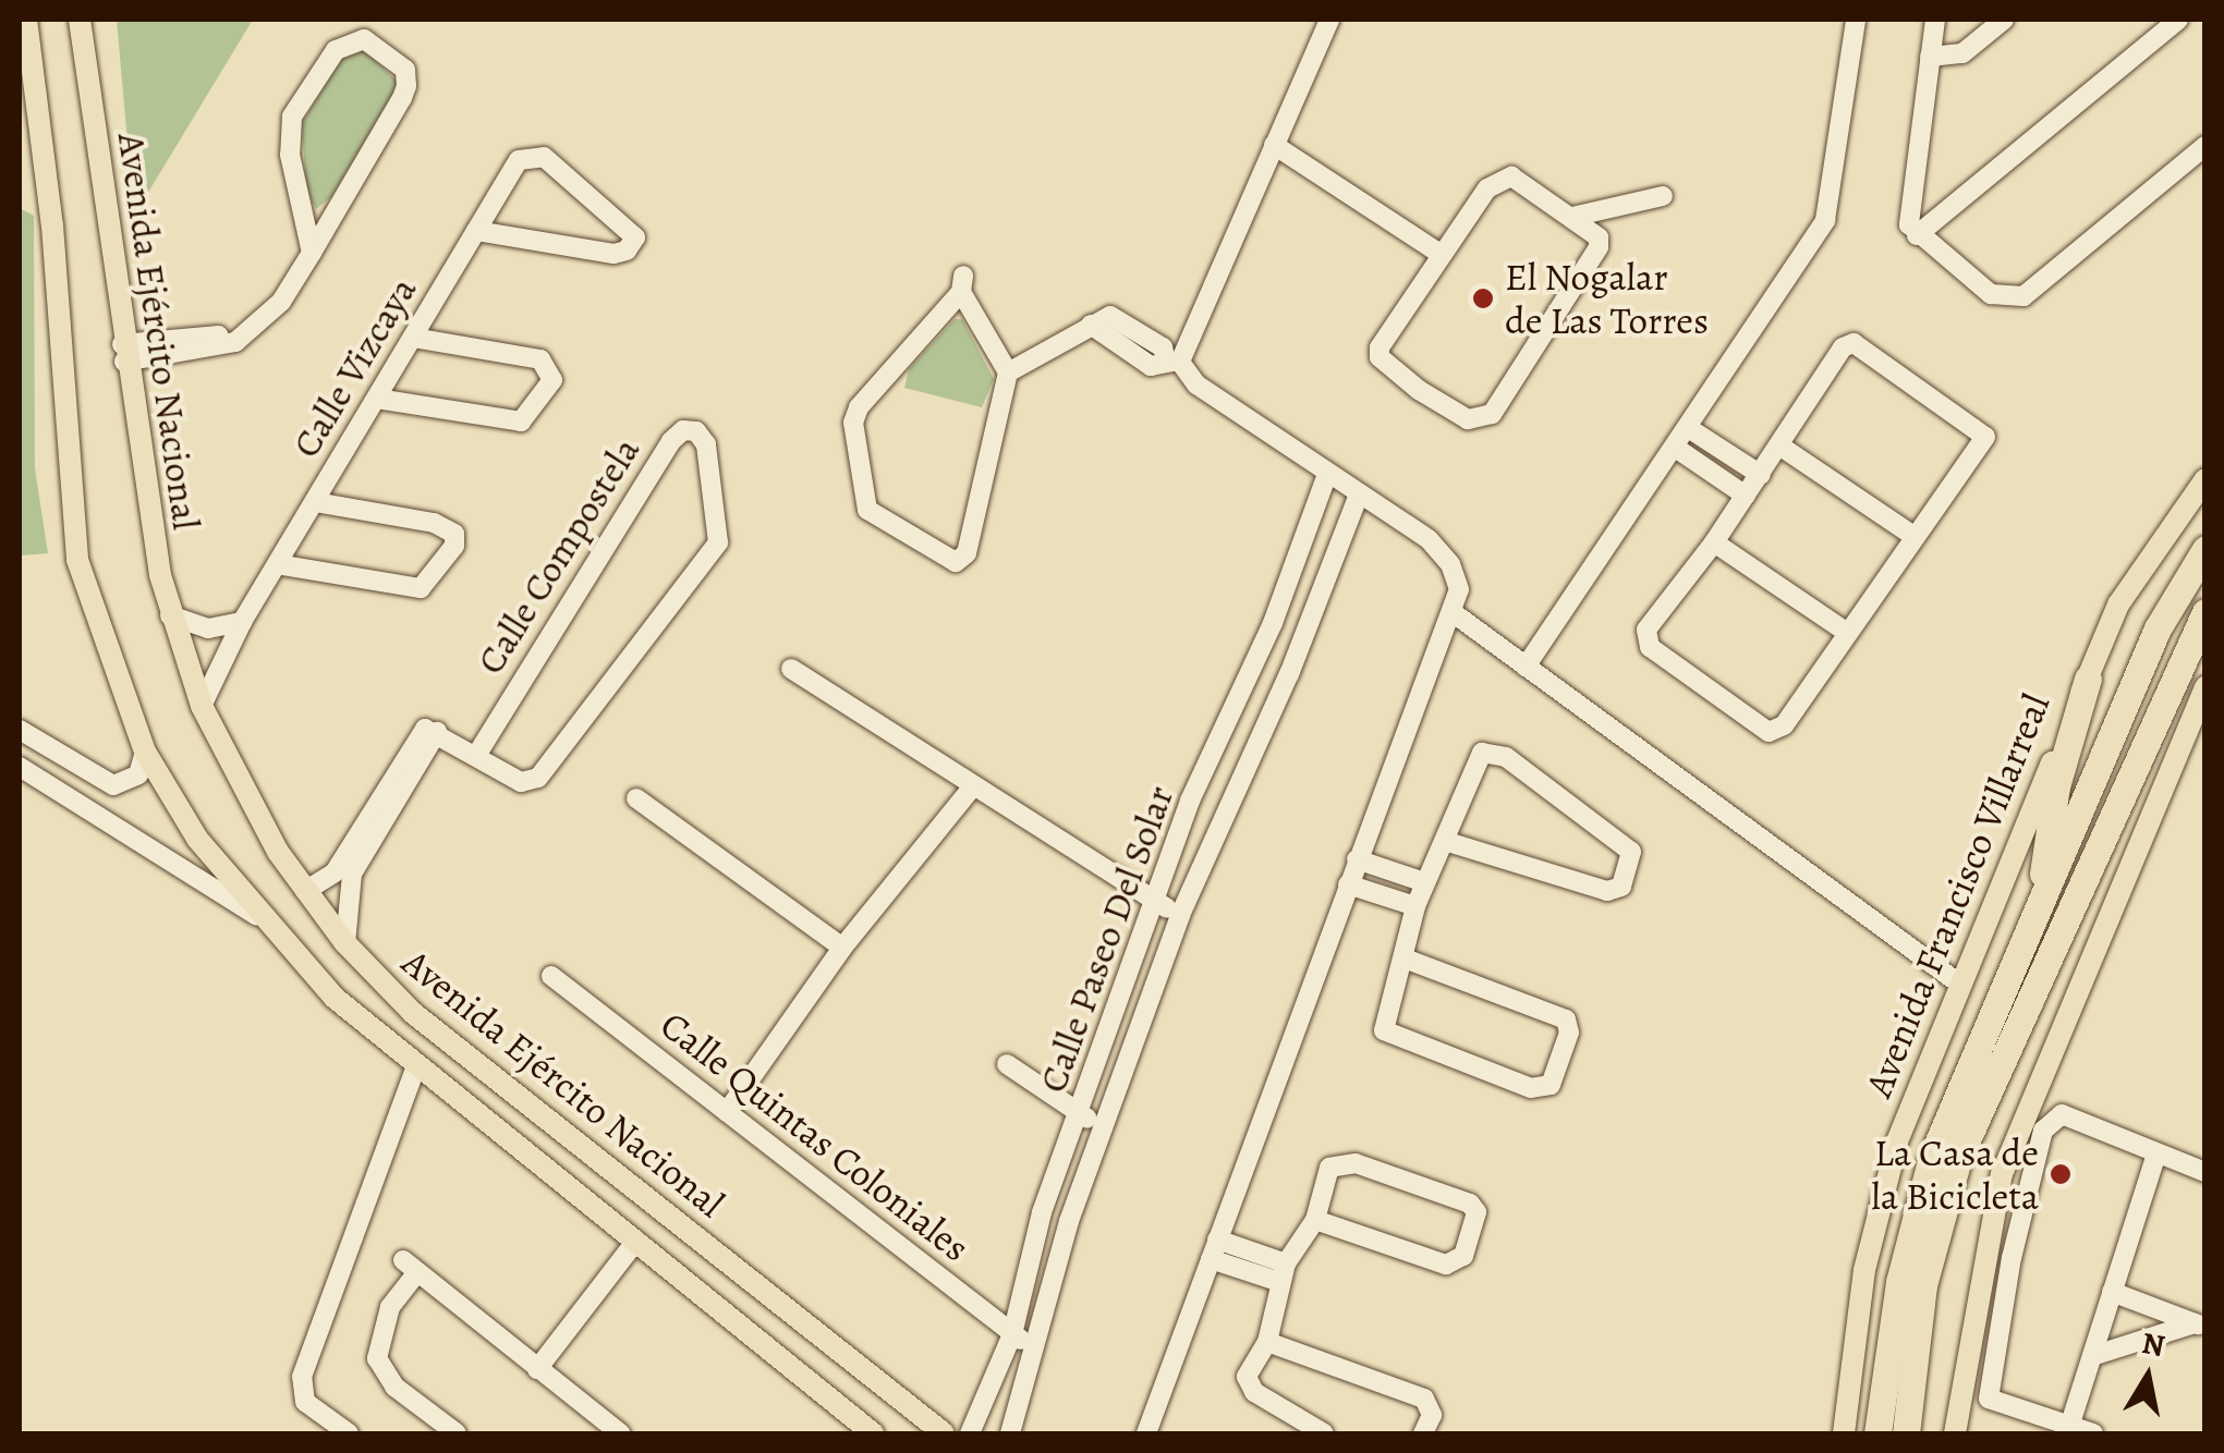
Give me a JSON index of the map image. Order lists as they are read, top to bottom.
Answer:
{
  "streets": {
    "highway": ["Avenida Francisco Villarreal"],
    "main road": ["Avenida Ejército Nacional"],
    "street": [
      "Calle Vizcaya",
      "Calle Compostela",
      "Calle Paseo Del Solar",
      "Calle Quintas Coloniales"
    ]
  },
  "crossings": [
    ["Avenida Ejército Nacional", "Calle Vizcaya"],
    ["Calle Paseo Del Solar", "Calle Quintas Coloniales"]
  ],
  "places": ["El Nogalar de Las Torres", "La Casa de la Bicicleta"],
  "north": "top"
}
